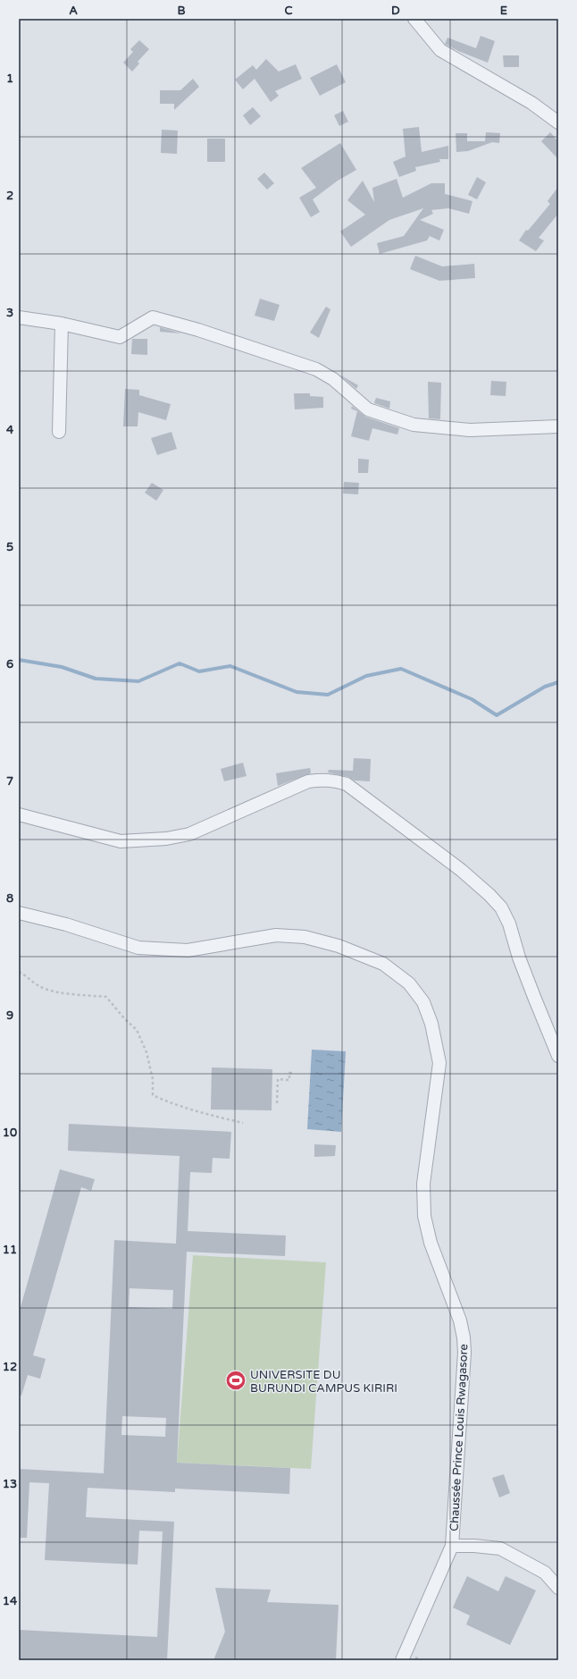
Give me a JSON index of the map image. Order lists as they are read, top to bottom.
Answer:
{
  "streets": {
    "street": ["Chaussée Prince Louis Rwagasore"]
  },
  "places": {
    "sports": ["UNIVERSITE DU BURUNDI CAMPUS KIRIRI"]
  },
  "grid": {
    "columns": [
      "A",
      "B",
      "C",
      "D",
      "E"
    ],
    "rows": [
      "1",
      "2",
      "3",
      "4",
      "5",
      "6",
      "7",
      "8",
      "9",
      "10",
      "11",
      "12",
      "13",
      "14"
    ]
  }
}
